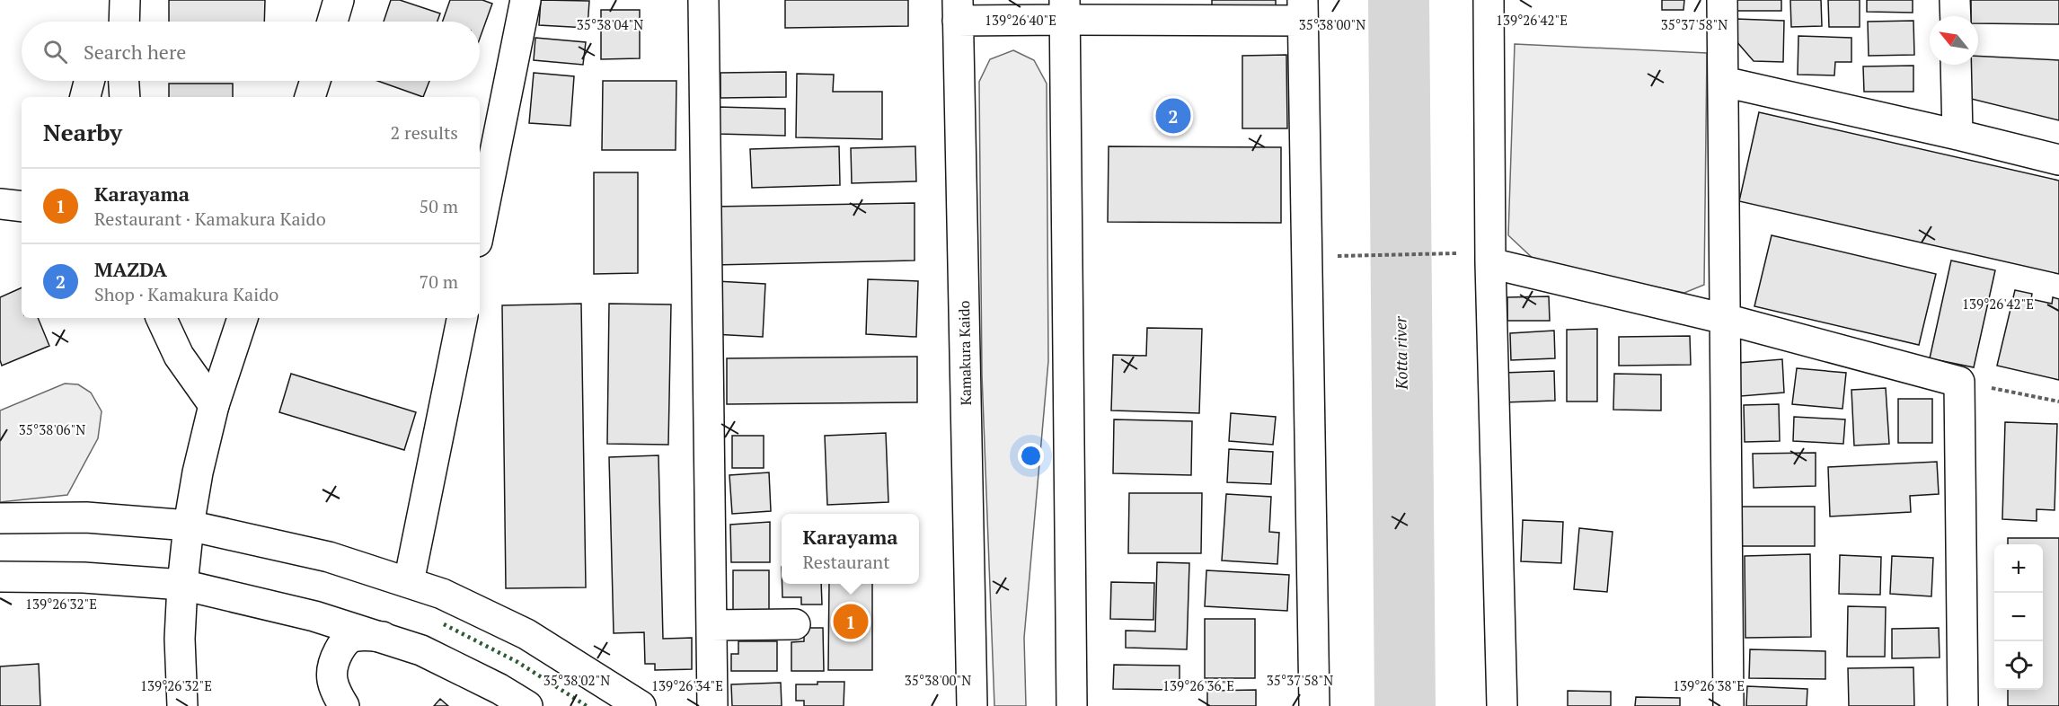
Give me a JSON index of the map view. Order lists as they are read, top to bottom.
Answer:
{
  "streets": {
    "street": ["Kamakura Kaido"]
  },
  "water": ["Kotta river"],
  "north": "top left",
  "page": {
    "search": "Search here",
    "pins": ["2", "1"],
    "heading": ["Nearby", "2 results"],
    "list": [
      {
        "mark": "1",
        "name": "Karayama",
        "note": "Restaurant · Kamakura Kaido",
        "value": "50 m"
      },
      {
        "mark": "2",
        "name": "MAZDA",
        "note": "Shop · Kamakura Kaido",
        "value": "70 m"
      }
    ],
    "popup": ["Karayama", "Restaurant"],
    "map_buttons": ["+", "−"]
  },
  "coordinates": [
    "139°26'40\"E",
    "139°26'42\"E",
    "35°38'04\"N",
    "35°38'00\"N",
    "35°37'58\"N",
    "35°38'06\"N",
    "139°26'32\"E",
    "35°38'02\"N",
    "139°26'34\"E",
    "139°26'36\"E",
    "139°26'38\"E"
  ]
}
